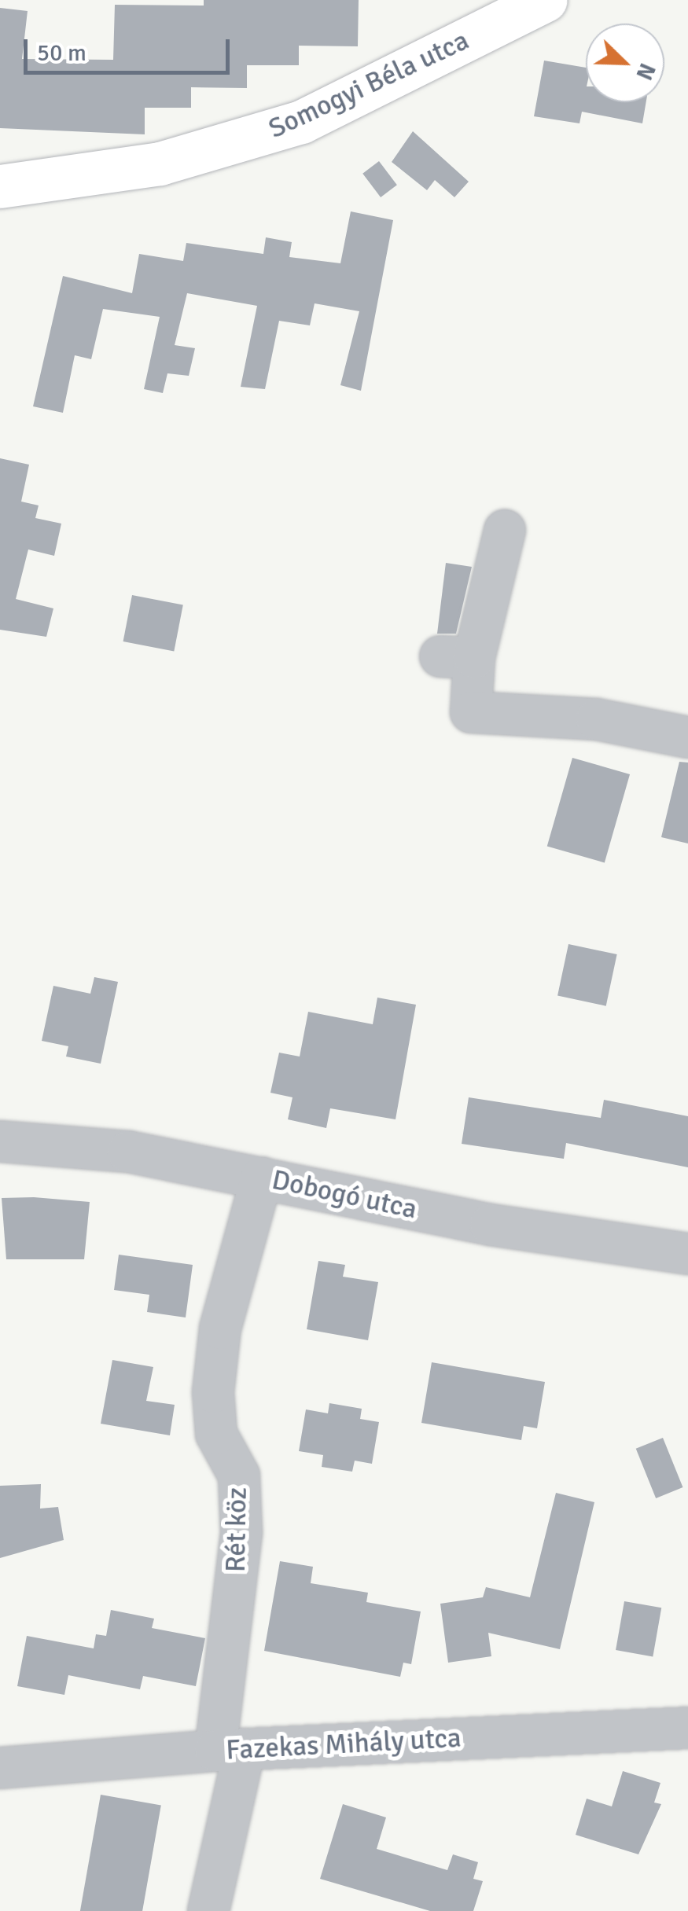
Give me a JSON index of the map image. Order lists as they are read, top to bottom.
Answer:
{
  "streets": {
    "main road": ["Somogyi Béla utca"],
    "street": ["Dobogó utca", "Rét köz", "Fazekas Mihály utca"]
  },
  "crossings": [
    ["Dobogó utca", "Rét köz"],
    ["Rét köz", "Fazekas Mihály utca"]
  ],
  "scale_bar": "50 m",
  "north": "bottom right"
}
